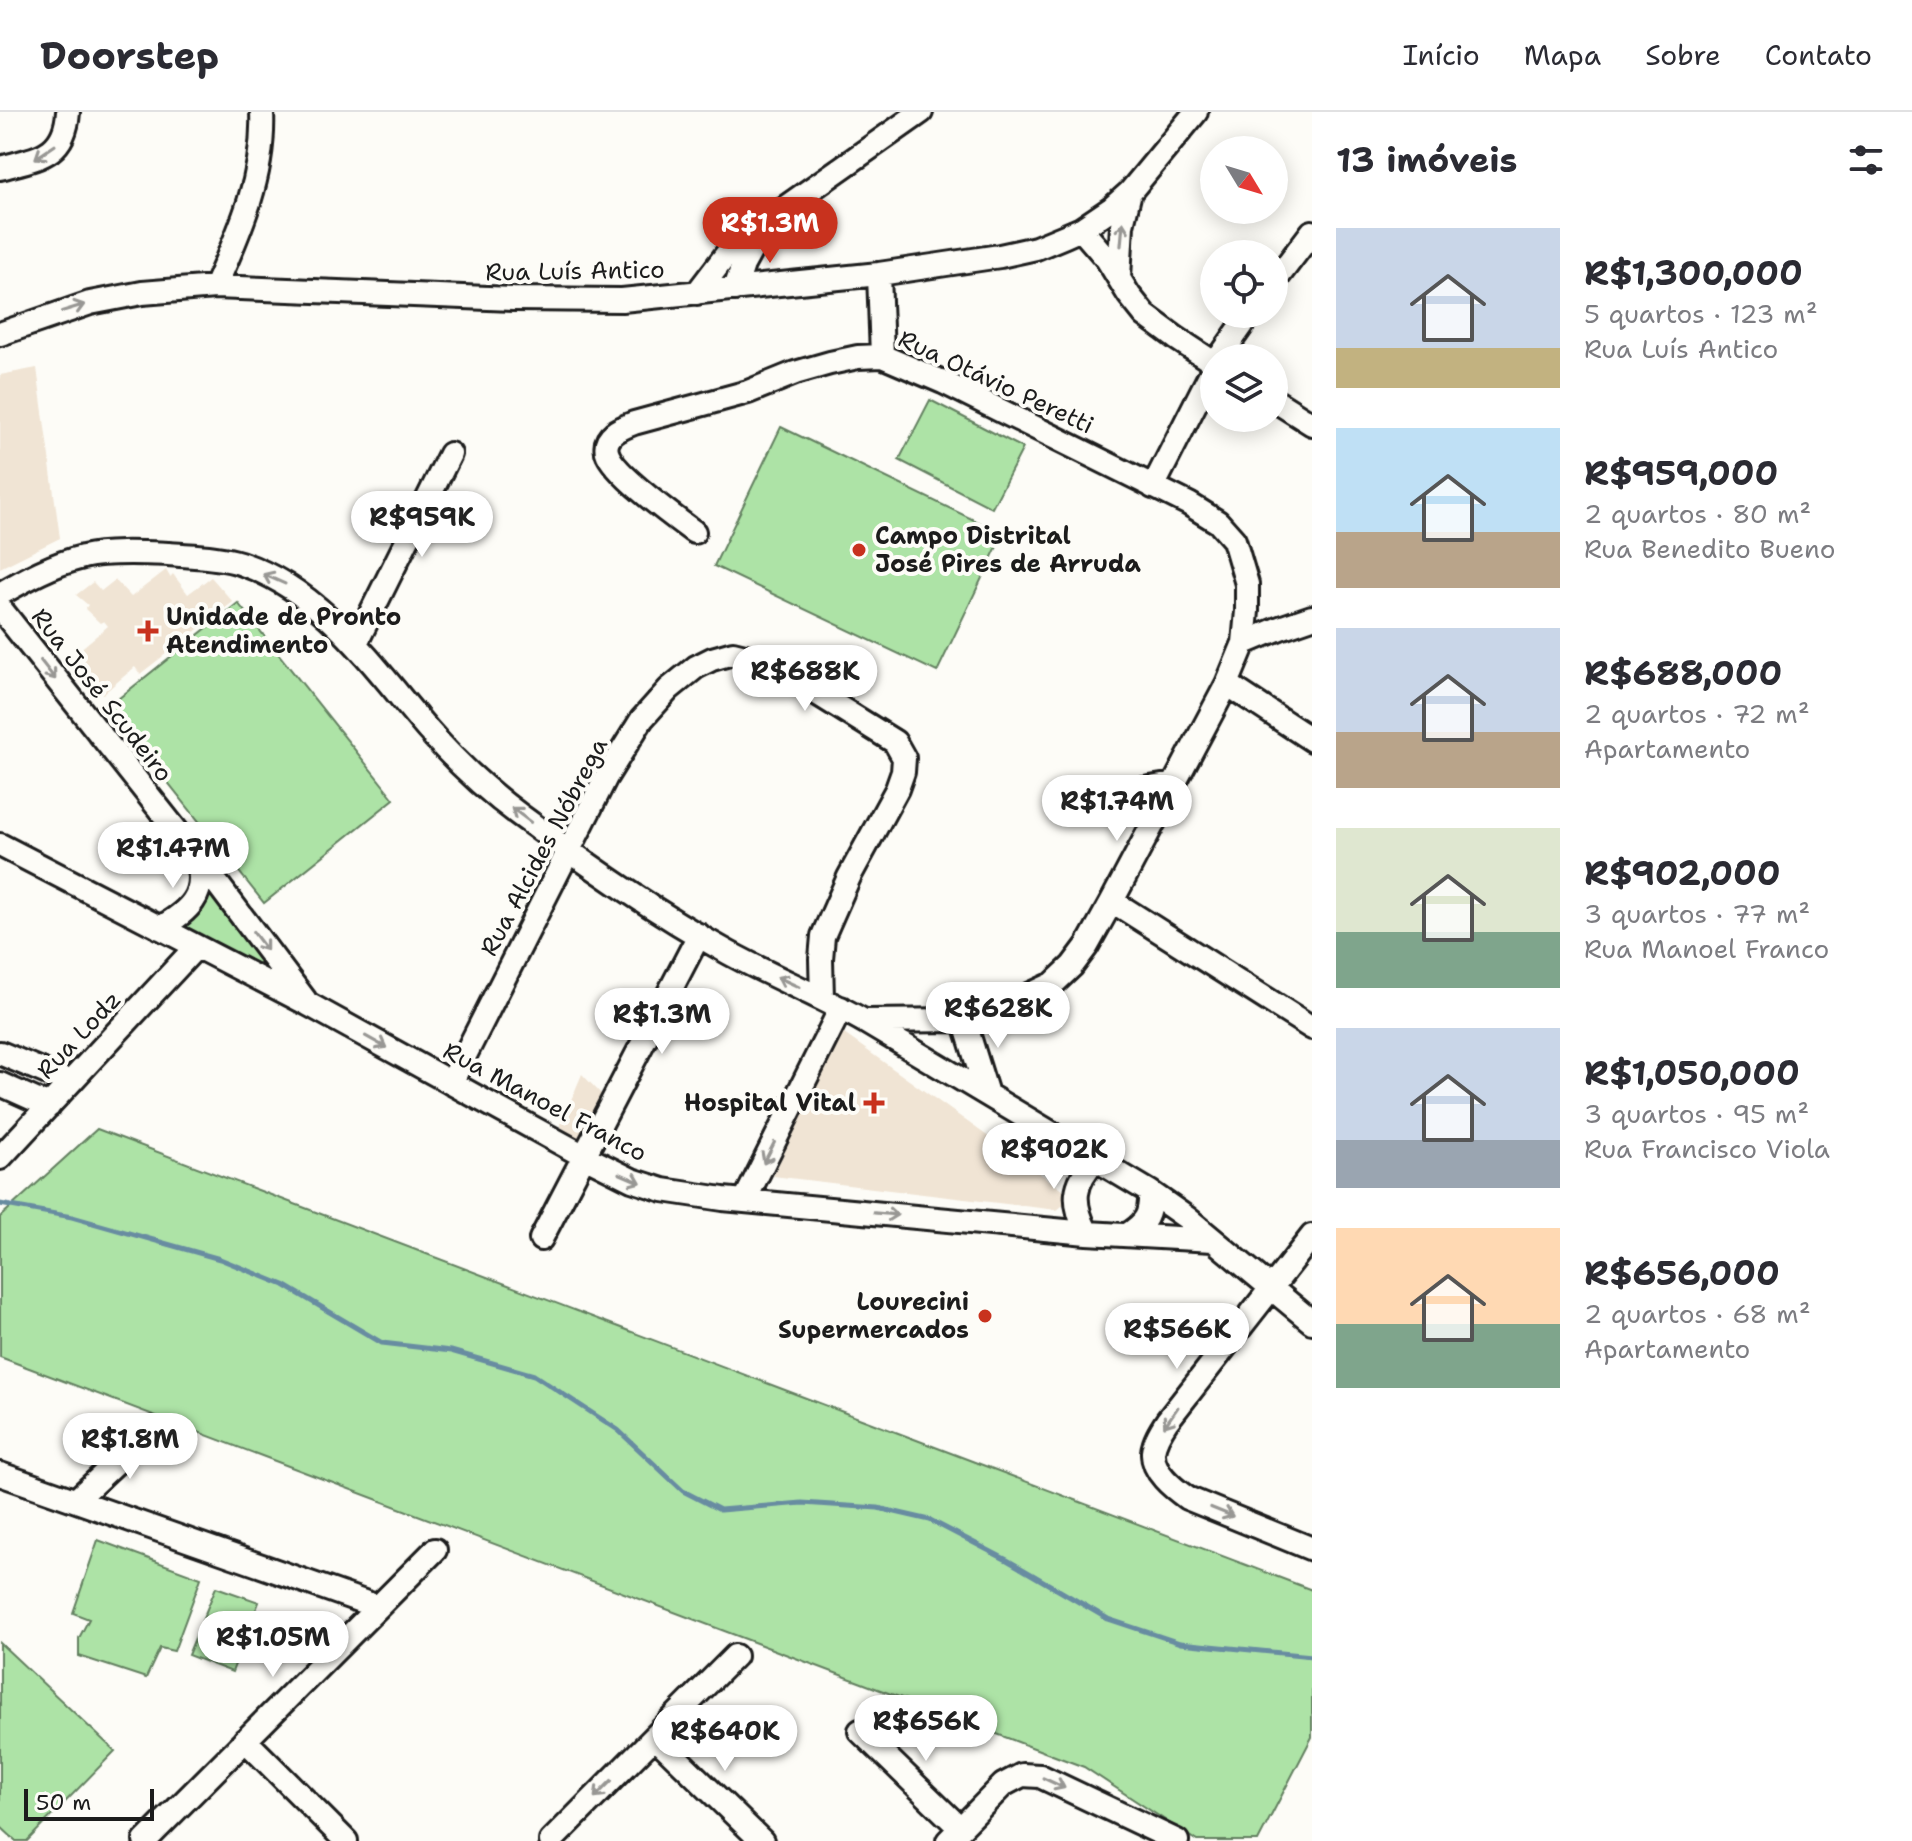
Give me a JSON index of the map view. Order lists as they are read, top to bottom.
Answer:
{
  "streets": {
    "street": [
      "Rua Luís Antico",
      "Rua Otávio Peretti",
      "Rua José Scudeiro",
      "Rua Alcides Nóbrega",
      "Rua Lodz",
      "Rua Manoel Franco"
    ]
  },
  "crossings": [
    ["Rua José Scudeiro", "Rua Manoel Franco"],
    ["Rua Alcides Nóbrega", "Rua Manoel Franco"],
    ["Rua Lodz", "Rua Manoel Franco"]
  ],
  "one_way": ["Rua José Scudeiro"],
  "places": {
    "other": ["Campo Distrital José Pires de Arruda", "Lourecini Supermercados"],
    "health": ["Unidade de Pronto Atendimento", "Hospital Vital"]
  },
  "scale_bar": "50 m",
  "north": "bottom right",
  "page": {
    "header": "Doorstep",
    "nav": [
      "Início",
      "Mapa",
      "Sobre",
      "Contato"
    ],
    "heading": "13 imóveis",
    "price": [
      "R$1.3M",
      "R$959K",
      "R$688K",
      "R$1.74M",
      "R$1.47M",
      "R$628K",
      "R$1.3M",
      "R$902K",
      "R$566K",
      "R$1.8M",
      "R$1.05M",
      "R$656K",
      "R$640K"
    ],
    "list": [
      {
        "name": "R$1,300,000",
        "note": "5 quartos · 123 m² · Rua Luís Antico"
      },
      {
        "name": "R$959,000",
        "note": "2 quartos · 80 m² · Rua Benedito Bueno"
      },
      {
        "name": "R$688,000",
        "note": "2 quartos · 72 m² · Apartamento"
      },
      {
        "name": "R$902,000",
        "note": "3 quartos · 77 m² · Rua Manoel Franco"
      },
      {
        "name": "R$1,050,000",
        "note": "3 quartos · 95 m² · Rua Francisco Viola"
      },
      {
        "name": "R$656,000",
        "note": "2 quartos · 68 m² · Apartamento"
      }
    ],
    "scale": "50 m"
  }
}
